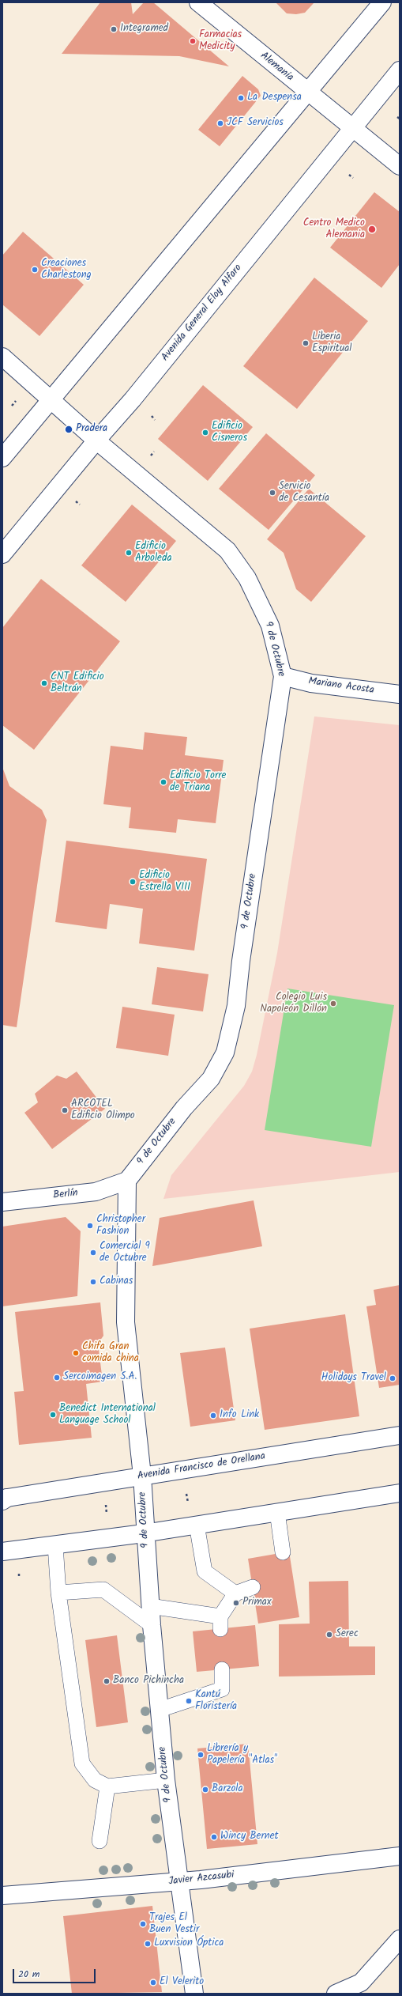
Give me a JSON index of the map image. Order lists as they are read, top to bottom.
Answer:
{
  "streets": {
    "street": [
      "Alemania",
      "Avenida General Eloy Alfaro",
      "9 de Octubre",
      "Mariano Acosta",
      "Berlín",
      "Avenida Francisco de Orellana",
      "Javier Azcasubi"
    ]
  },
  "crossings": [
    ["Alemania", "Avenida General Eloy Alfaro"],
    ["Avenida General Eloy Alfaro", "9 de Octubre"],
    ["9 de Octubre", "Mariano Acosta"],
    ["9 de Octubre", "Berlín"],
    ["9 de Octubre", "Avenida Francisco de Orellana"],
    ["9 de Octubre", "Javier Azcasubi"]
  ],
  "places": [
    "Integramed",
    "Farmacias Medicity",
    "La Despensa",
    "JCF Servicios",
    "Centro Medico Alemania",
    "Creaciones Charlestong",
    "Liberia Espiritual",
    "Pradera",
    "Edificio Cisneros",
    "Servicio de Cesantía",
    "Edificio Arboleda",
    "CNT Edificio Beltrán",
    "Edificio Torre de Triana",
    "Edificio Estrella VIII",
    "Colegio Luis Napoleón Dillón",
    "ARCOTEL Edificio Olimpo",
    "Christopher Fashion",
    "Comercial 9 de Octubre",
    "Cabinas",
    "Chifa Gran comida china",
    "Sercoimagen S.A.",
    "Holidays Travel",
    "Benedict International Language School",
    "Info Link",
    "Primax",
    "Serec",
    "Banco Pichincha",
    "Kantú Floristería",
    "Librería y Papelería \"Atlas\"",
    "Barzola",
    "Wincy Bernet",
    "Trajes El Buen Vestir",
    "Luxvision Óptica",
    "El Velerito"
  ],
  "scale_bar": "20 m"
}
